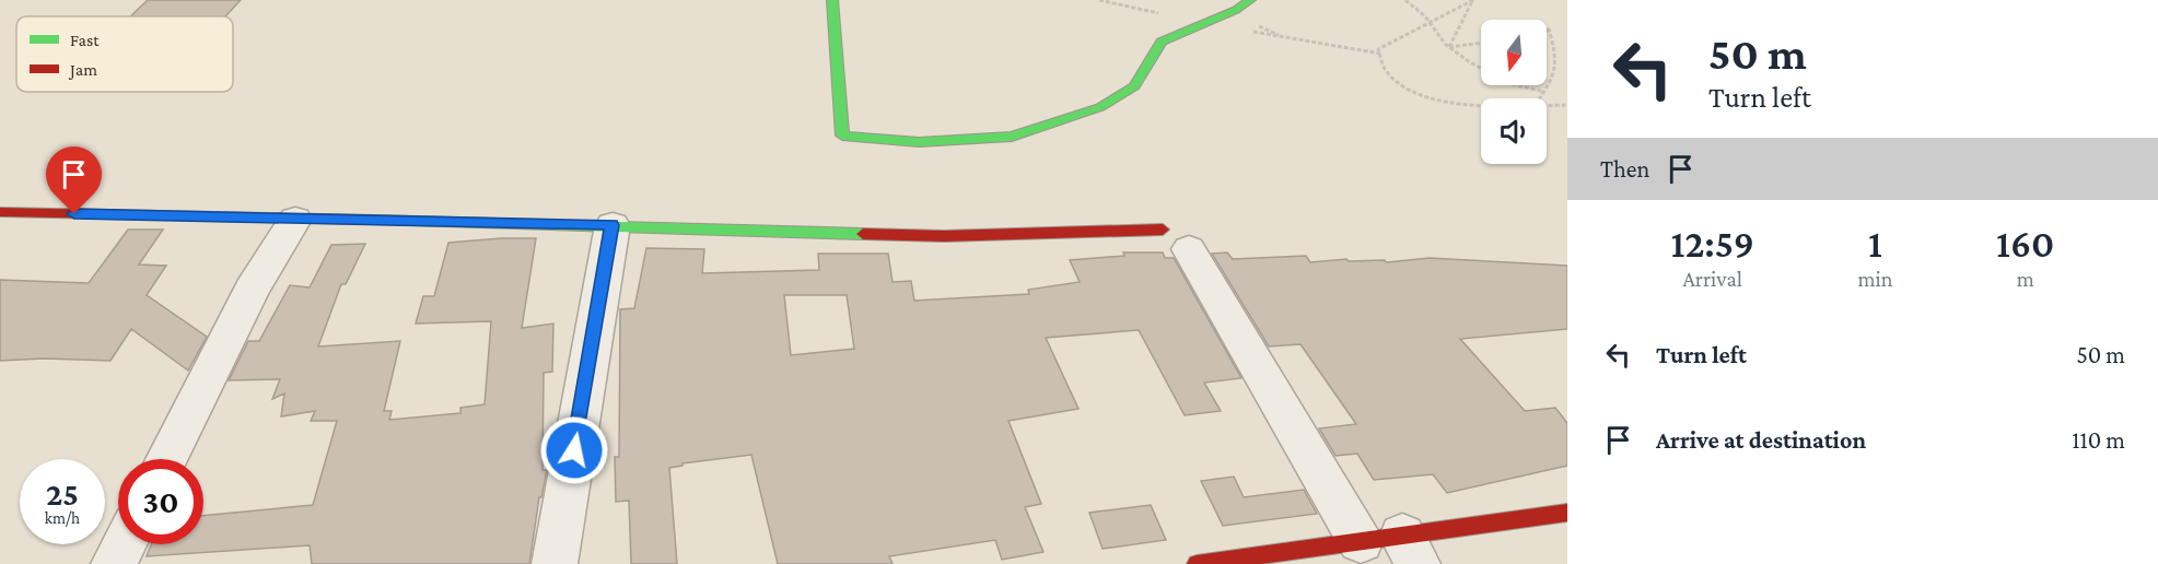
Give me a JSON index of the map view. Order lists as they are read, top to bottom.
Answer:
{
  "legend": ["Fast", "Jam"],
  "north": "bottom",
  "page": {
    "turn": ["50 m", "Turn left"],
    "then": "Then",
    "eta": [
      "12:59",
      "Arrival",
      "1",
      "min",
      "160",
      "m"
    ],
    "list": [
      {
        "name": "Turn left",
        "value": "50 m"
      },
      {
        "name": "Arrive at destination",
        "value": "110 m"
      }
    ],
    "speed": "25 km/h",
    "limit": "30"
  }
}
